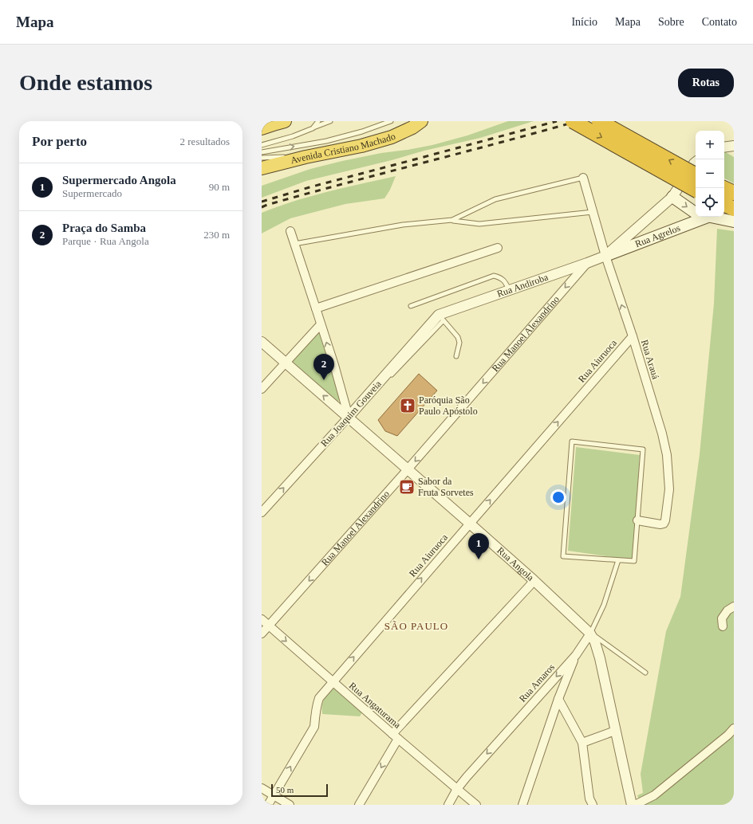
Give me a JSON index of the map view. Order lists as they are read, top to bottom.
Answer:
{
  "streets": {
    "highway": ["Avenida Cristiano Machado"],
    "main road": ["Rua Agrelos"],
    "street": [
      "Rua Andiroba",
      "Rua Manoel Alexandrino",
      "Rua Arauá",
      "Rua Aiuruoca",
      "Rua Joaquim Gouveia",
      "Rua Angola",
      "Rua Amaros",
      "Rua Angaturama"
    ]
  },
  "crossings": [
    ["Rua Agrelos", "Rua Andiroba"],
    ["Rua Agrelos", "Rua Arauá"],
    ["Rua Andiroba", "Rua Manoel Alexandrino"],
    ["Rua Andiroba", "Rua Arauá"],
    ["Rua Andiroba", "Rua Joaquim Gouveia"],
    ["Rua Manoel Alexandrino", "Rua Angola"],
    ["Rua Manoel Alexandrino", "Rua Angaturama"],
    ["Rua Arauá", "Rua Aiuruoca"],
    ["Rua Aiuruoca", "Rua Angola"],
    ["Rua Aiuruoca", "Rua Angaturama"],
    ["Rua Joaquim Gouveia", "Rua Angola"],
    ["Rua Angola", "Rua Amaros"],
    ["Rua Amaros", "Rua Angaturama"]
  ],
  "one_way": [
    "Rua Manoel Alexandrino",
    "Rua Aiuruoca",
    "Rua Joaquim Gouveia",
    "Rua Amaros"
  ],
  "districts": ["SÃO PAULO"],
  "places": {
    "church": ["Paróquia São Paulo Apóstolo"],
    "cafe": ["Sabor da Fruta Sorvetes"]
  },
  "scale_bar": "50 m",
  "page": {
    "header": "Mapa",
    "nav": [
      "Início",
      "Mapa",
      "Sobre",
      "Contato"
    ],
    "buttons": "Rotas",
    "title": "Onde estamos",
    "heading": ["Por perto", "2 resultados"],
    "map_buttons": ["+", "−"],
    "list": [
      {
        "mark": "1",
        "name": "Supermercado Angola",
        "note": "Supermercado",
        "value": "90 m"
      },
      {
        "mark": "2",
        "name": "Praça do Samba",
        "note": "Parque · Rua Angola",
        "value": "230 m"
      }
    ],
    "pins": ["2", "1"],
    "scale": "50 m"
  }
}
